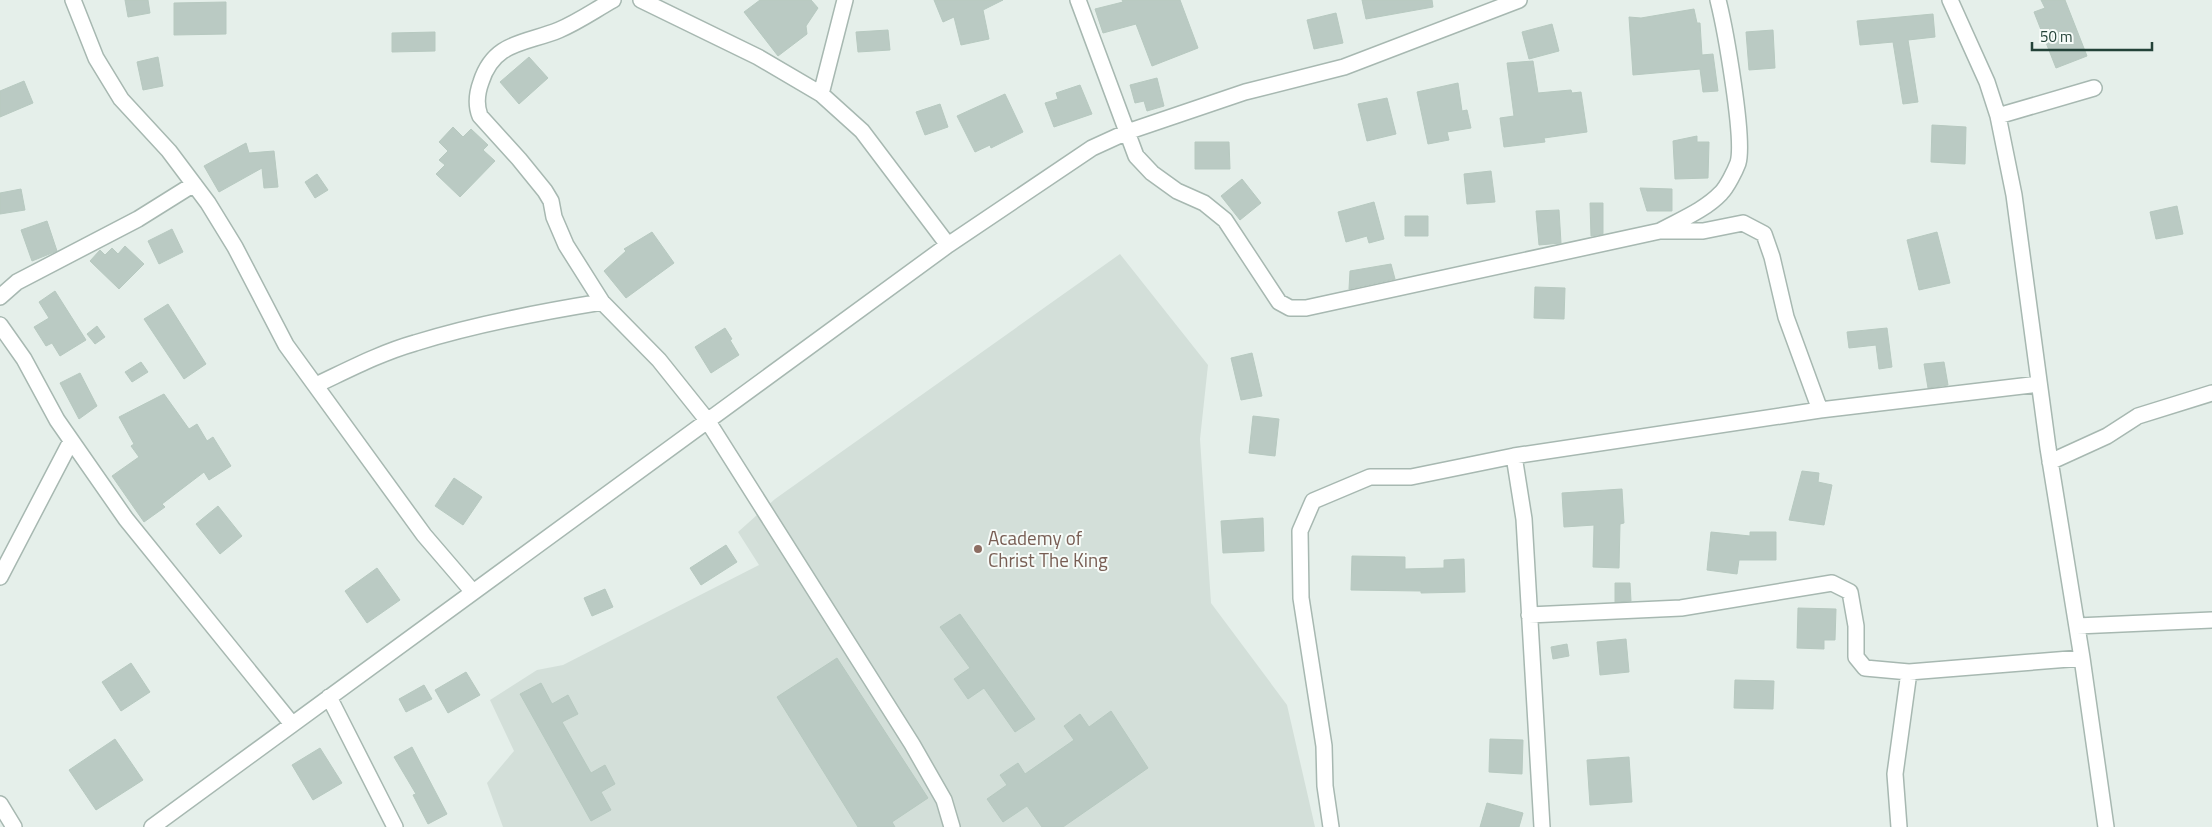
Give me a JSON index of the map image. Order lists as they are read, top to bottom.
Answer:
{
  "places": ["Academy of Christ The King"],
  "scale_bar": "50 m"
}
